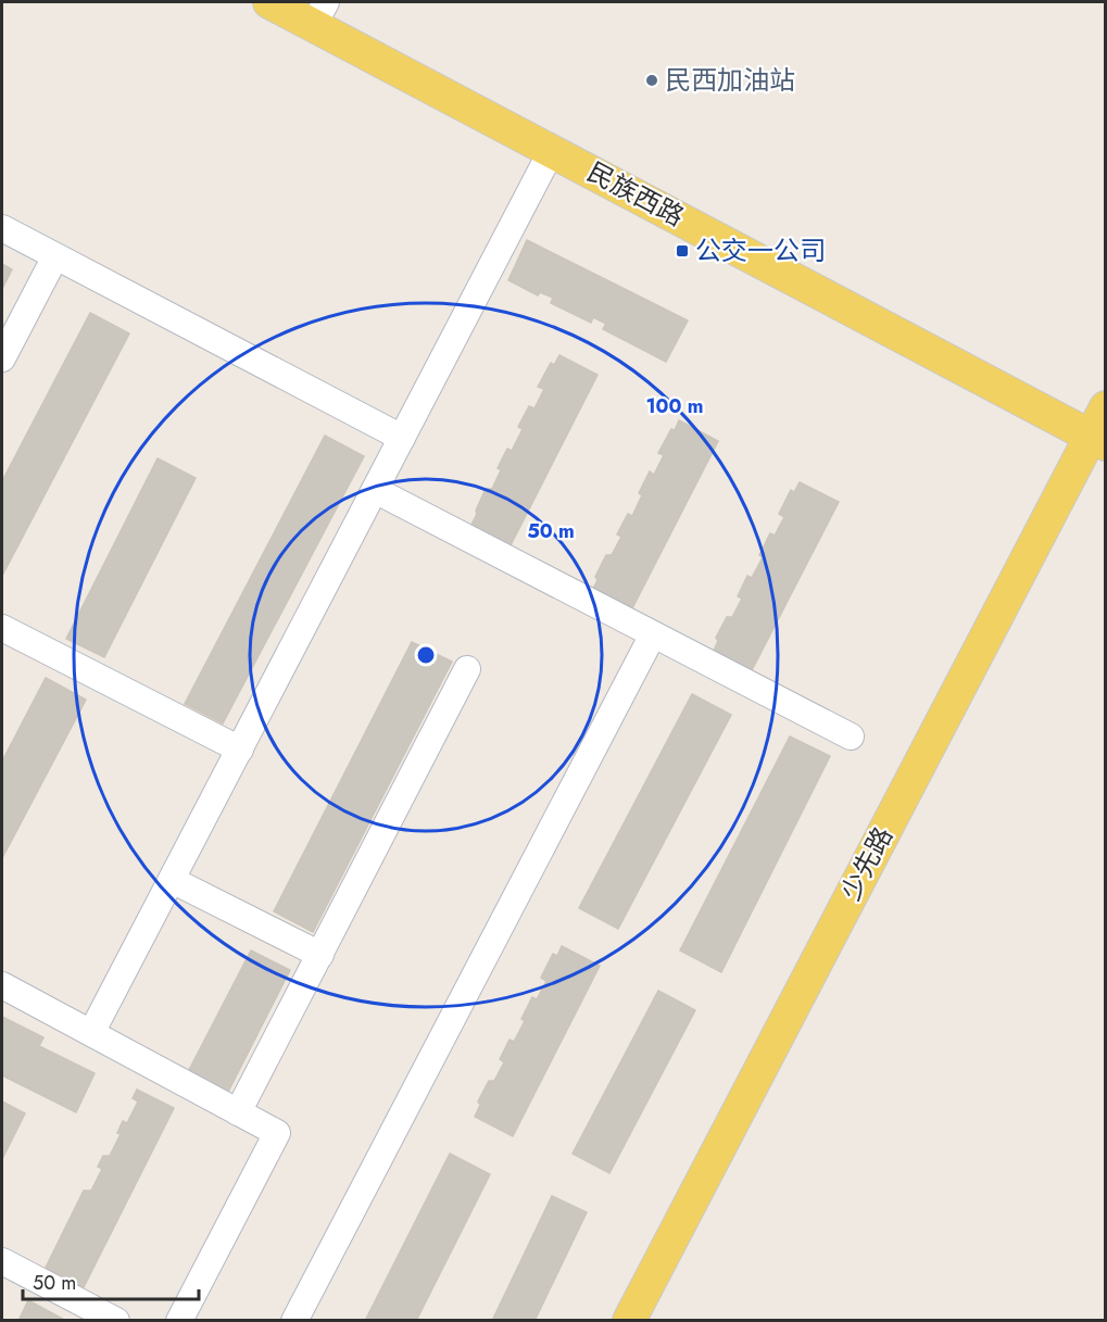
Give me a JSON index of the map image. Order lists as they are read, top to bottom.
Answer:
{
  "streets": {
    "main road": ["民族西路", "少先路"]
  },
  "crossings": [
    ["民族西路", "少先路"]
  ],
  "places": {
    "other": ["民西加油站"],
    "transit": ["公交一公司"]
  },
  "scale_bar": "50 m",
  "rings": ["100 m", "50 m"]
}
